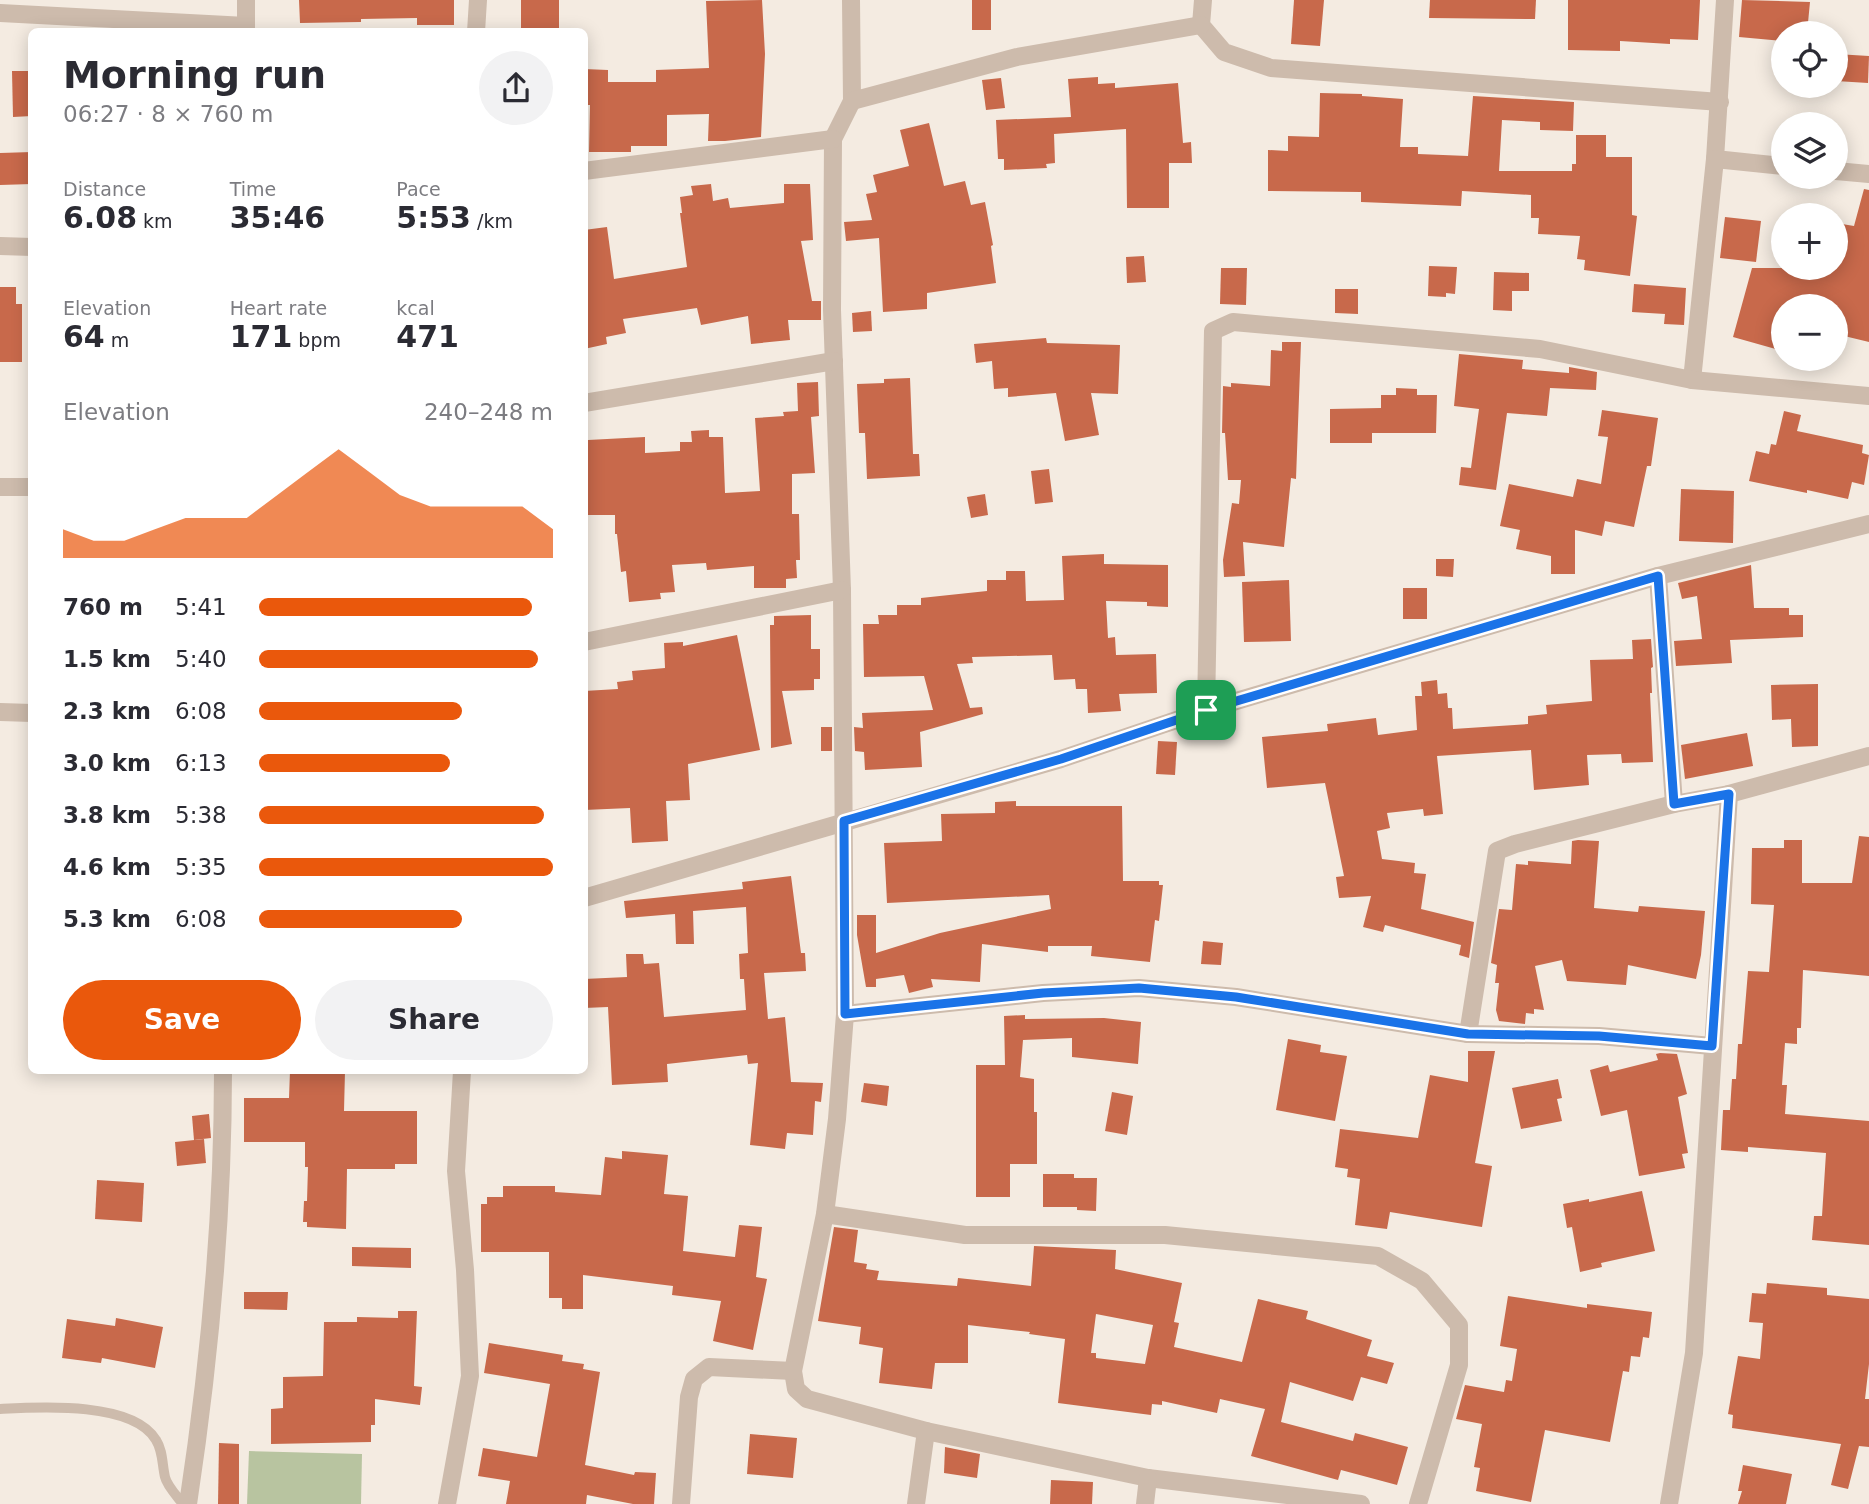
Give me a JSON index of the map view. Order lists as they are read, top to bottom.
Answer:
{
  "page": {
    "map_buttons": ["+", "−"],
    "heading": ["Morning run", "06:27 · 8 × 760 m"],
    "stats": [
      ["Distance", "6.08 km"],
      ["Time", "35:46"],
      ["Pace", "5:53 /km"],
      ["Elevation", "64 m"],
      ["Heart rate", "171 bpm"],
      ["kcal", "471"]
    ],
    "chart": ["Elevation", "240–248 m"],
    "list": [
      {
        "name": "760 m",
        "note": "5:41"
      },
      {
        "name": "1.5 km",
        "note": "5:40"
      },
      {
        "name": "2.3 km",
        "note": "6:08"
      },
      {
        "name": "3.0 km",
        "note": "6:13"
      },
      {
        "name": "3.8 km",
        "note": "5:38"
      },
      {
        "name": "4.6 km",
        "note": "5:35"
      },
      {
        "name": "5.3 km",
        "note": "6:08"
      }
    ],
    "buttons": ["Save", "Share"]
  }
}
